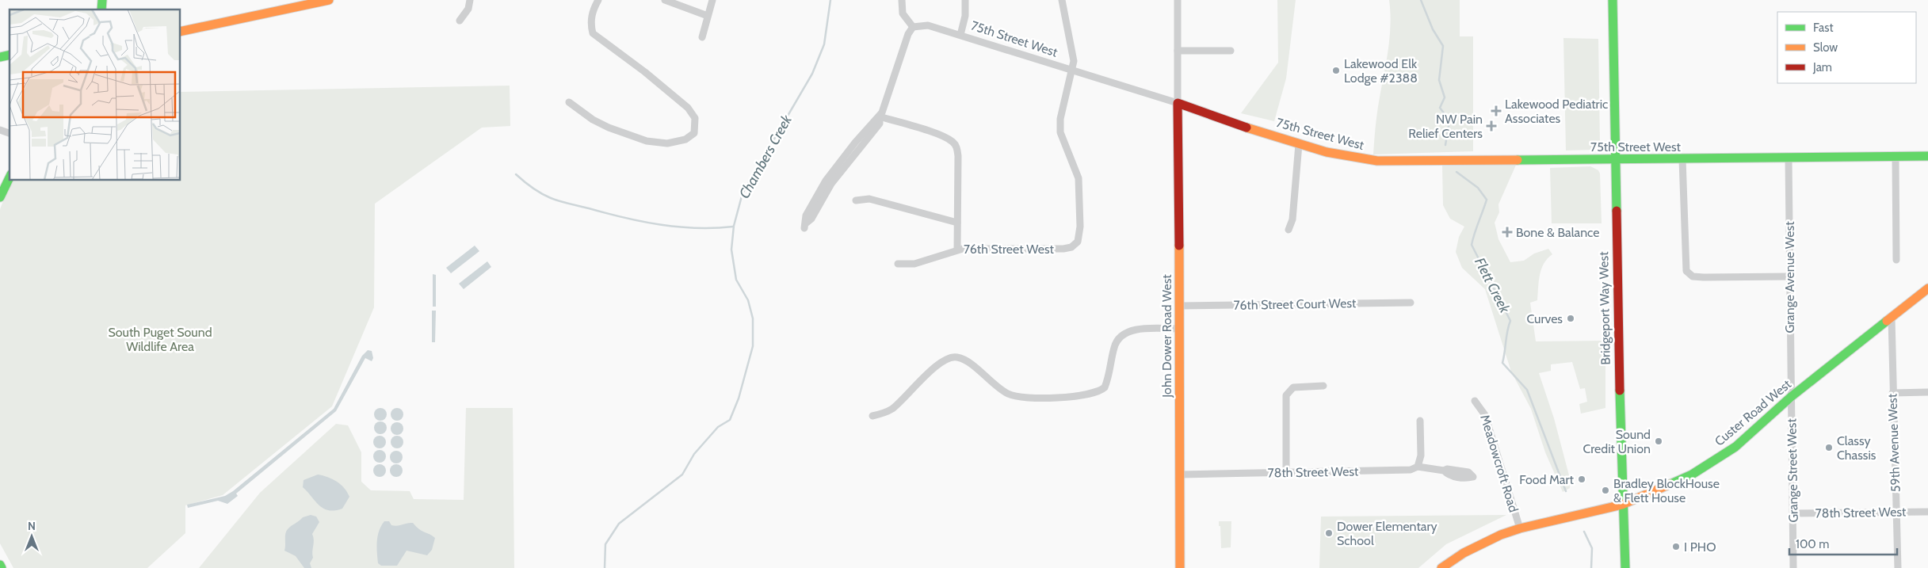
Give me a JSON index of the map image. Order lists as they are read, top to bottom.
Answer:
{
  "streets": {
    "street": [
      "75th Street West",
      "76th Street West",
      "Grange Avenue West",
      "76th Street Court West",
      "Bridgeport Way West",
      "John Dower Road West",
      "Custer Road West",
      "59th Avenue West",
      "Meadowcroft Road",
      "Grange Street West",
      "78th Street West"
    ]
  },
  "crossings": [
    ["75th Street West", "76th Street West"],
    ["75th Street West", "Grange Avenue West"],
    ["75th Street West", "Bridgeport Way West"],
    ["75th Street West", "John Dower Road West"],
    ["Grange Avenue West", "Custer Road West"],
    ["Grange Avenue West", "Grange Street West"],
    ["76th Street Court West", "John Dower Road West"],
    ["Bridgeport Way West", "Custer Road West"],
    ["John Dower Road West", "78th Street West"],
    ["Custer Road West", "59th Avenue West"],
    ["Custer Road West", "Meadowcroft Road"],
    ["Custer Road West", "Grange Street West"],
    ["59th Avenue West", "78th Street West"],
    ["Grange Street West", "78th Street West"]
  ],
  "water": ["Chambers Creek", "Flett Creek"],
  "parks": ["South Puget Sound Wildlife Area"],
  "places": {
    "other": [
      "Lakewood Elk Lodge #2388",
      "Curves",
      "Sound Credit Union",
      "Classy Chassis",
      "Food Mart",
      "Bradley BlockHouse & Flett House",
      "Dower Elementary School",
      "I PHO"
    ],
    "health": ["Lakewood Pediatric Associates", "NW Pain Relief Centers", "Bone & Balance"]
  },
  "legend": ["Fast", "Slow", "Jam"],
  "scale_bar": "100 m",
  "north": "top"
}
